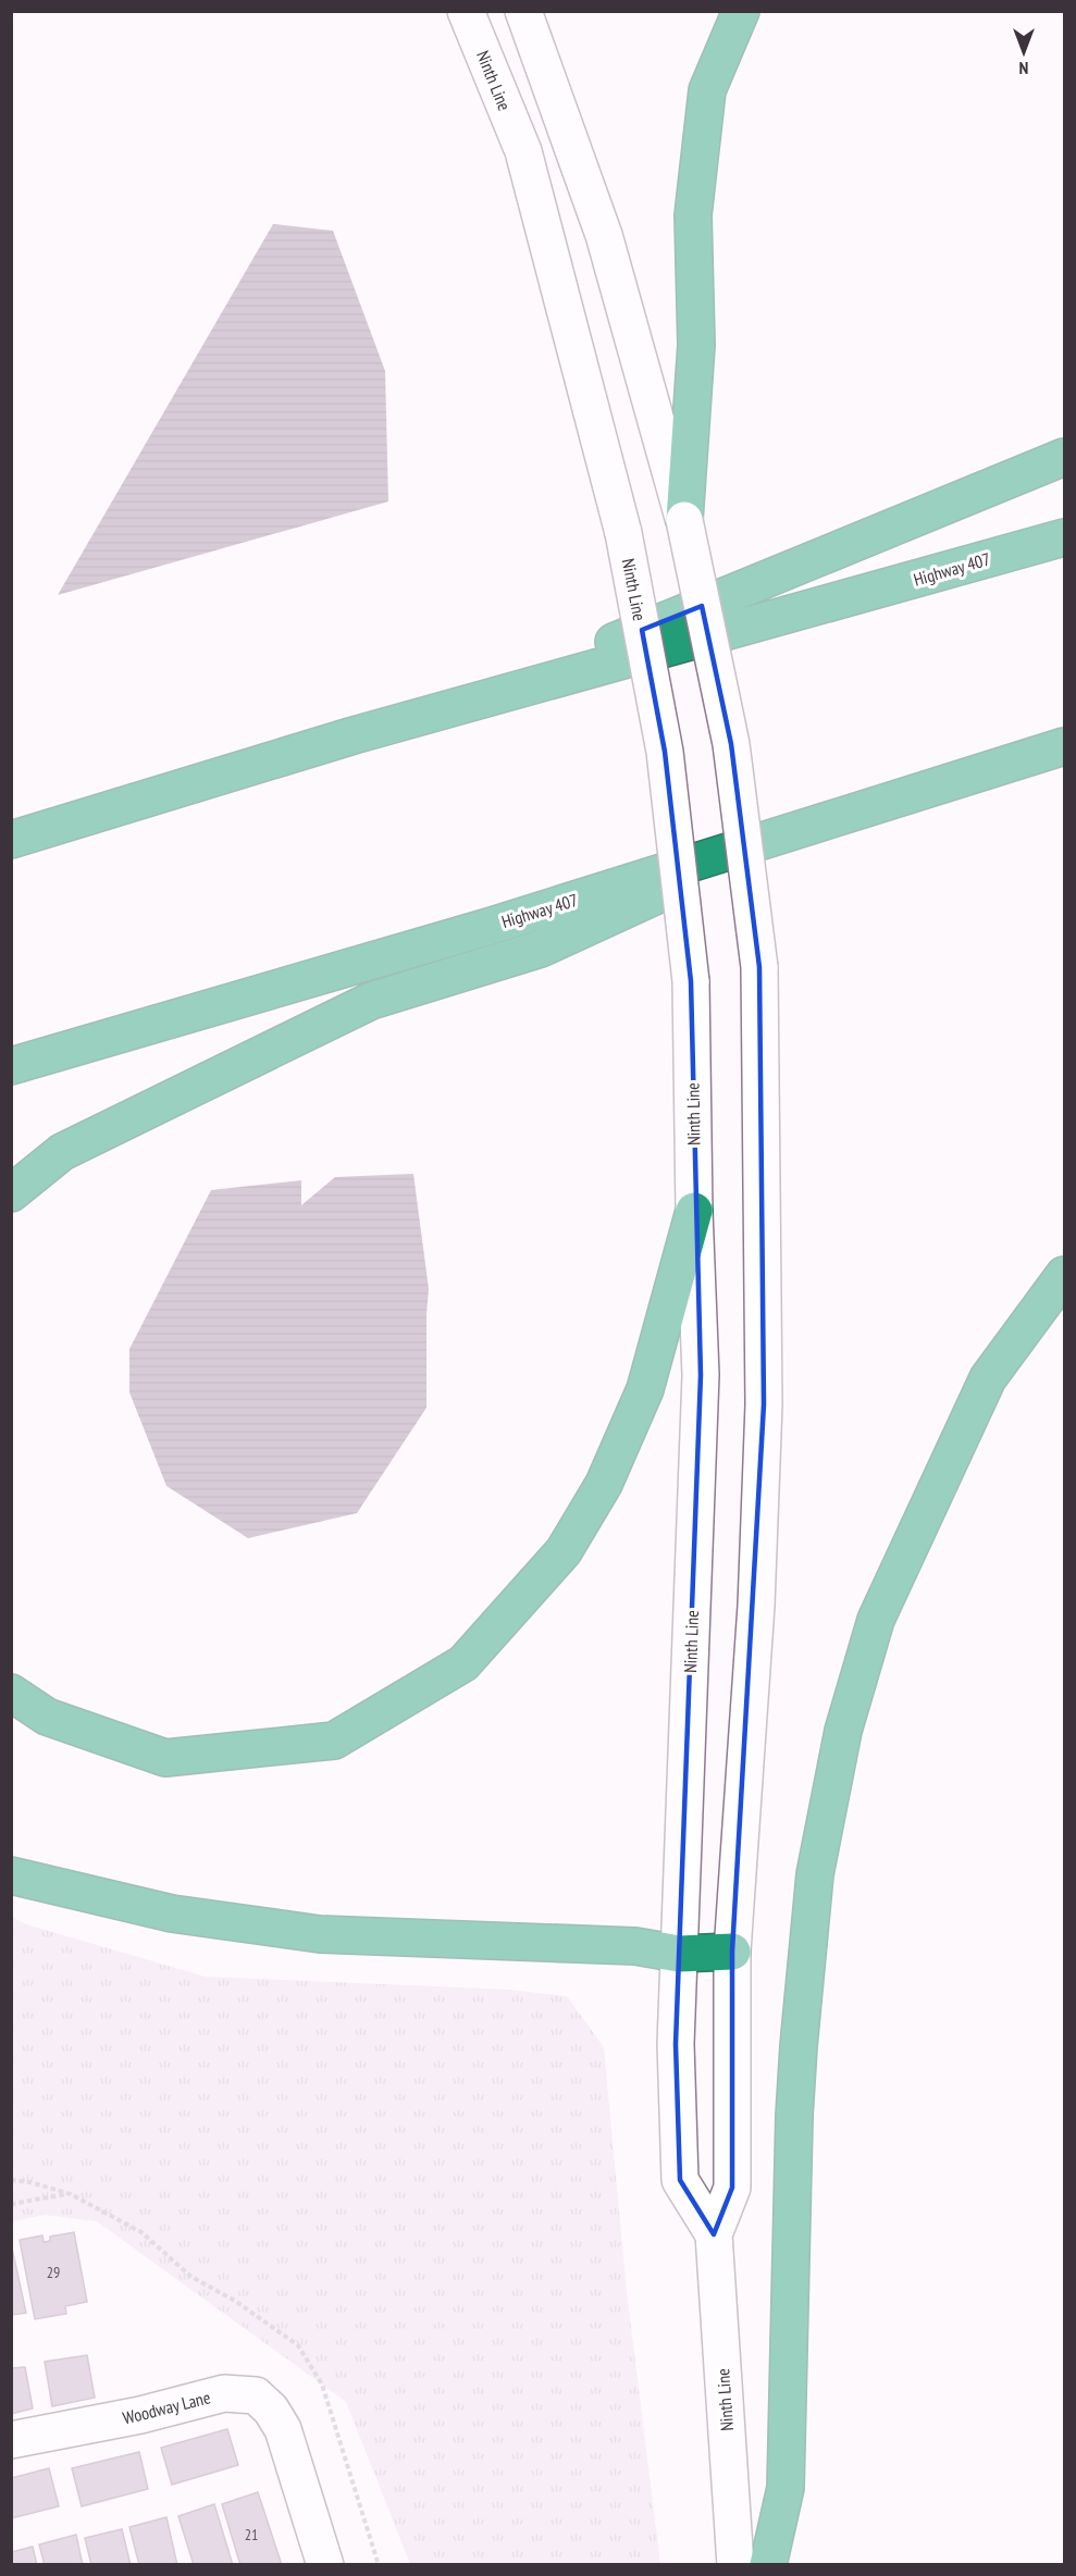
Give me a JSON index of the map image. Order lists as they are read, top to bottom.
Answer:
{
  "streets": {
    "highway": ["Highway 407"],
    "main road": ["Ninth Line", "Woodway Lane"]
  },
  "house_numbers": ["29", "21"],
  "north": "bottom"
}
